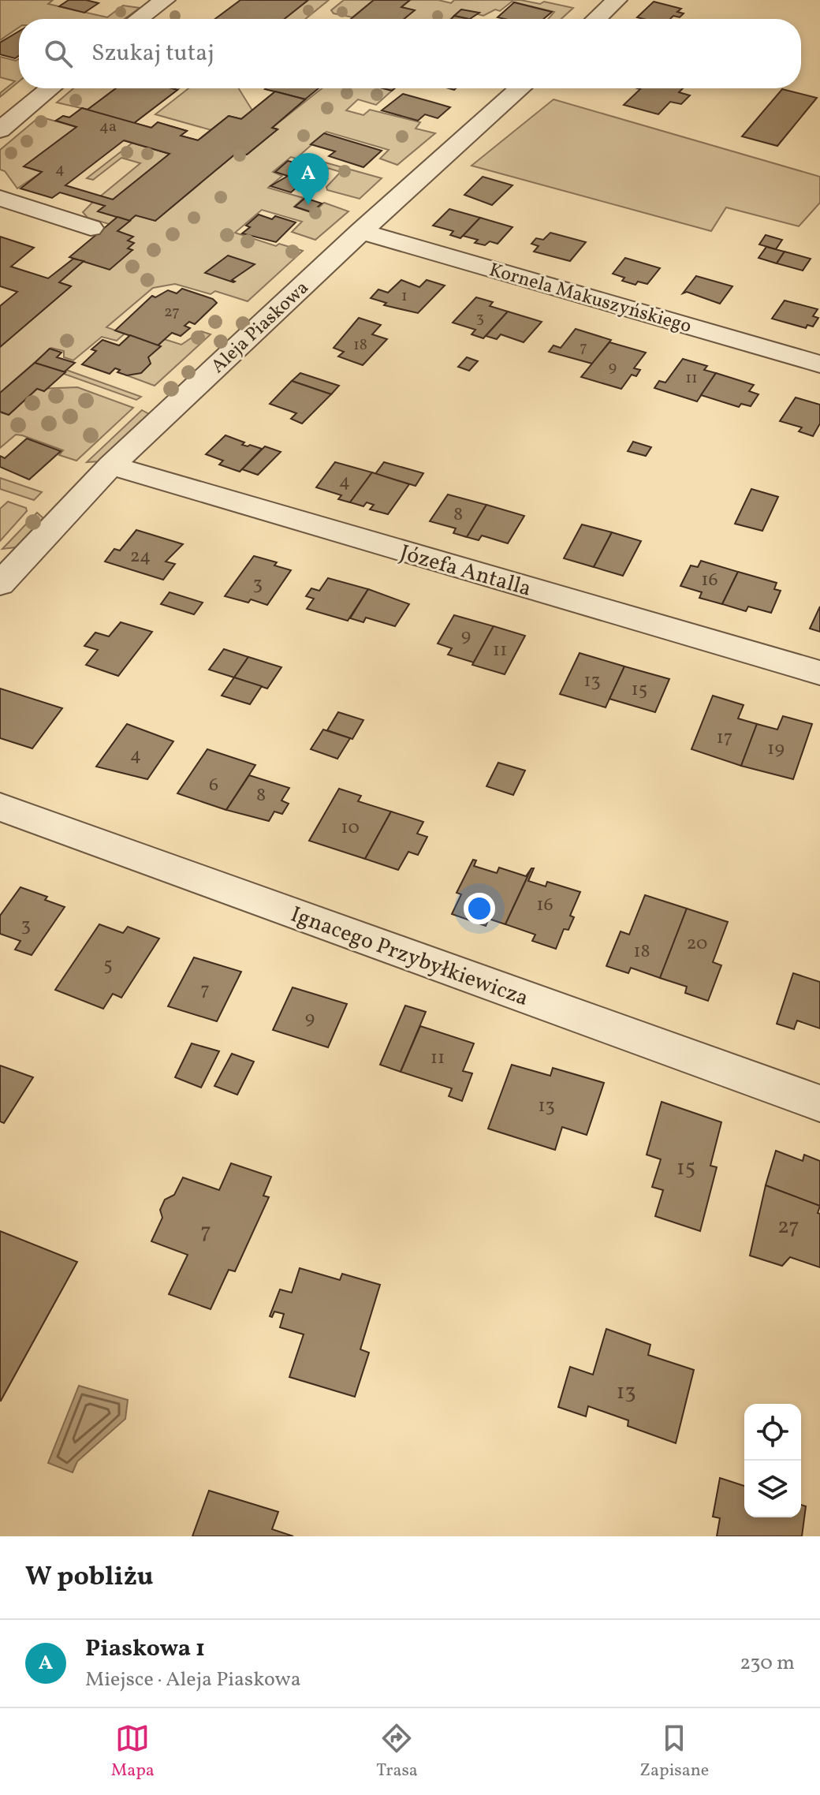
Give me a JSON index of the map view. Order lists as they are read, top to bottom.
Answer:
{
  "streets": {
    "street": [
      "Kornela Makuszyńskiego",
      "Aleja Piaskowa",
      "Józefa Antalla",
      "Ignacego Przybyłkiewicza"
    ]
  },
  "crossings": [
    ["Kornela Makuszyńskiego", "Aleja Piaskowa"],
    ["Aleja Piaskowa", "Józefa Antalla"]
  ],
  "house_numbers": [
    "4a",
    "4",
    "1",
    "27",
    "3",
    "18",
    "7",
    "9",
    "11",
    "4",
    "8",
    "24",
    "16",
    "3",
    "9",
    "11",
    "13",
    "15",
    "17",
    "19",
    "4",
    "6",
    "8",
    "10",
    "16",
    "3",
    "20",
    "18",
    "5",
    "7",
    "9",
    "11",
    "13",
    "15",
    "27",
    "7",
    "13"
  ],
  "page": {
    "search": "Szukaj tutaj",
    "pins": "A",
    "heading": "W pobliżu",
    "list": [
      {
        "mark": "A",
        "name": "Piaskowa 1",
        "note": "Miejsce · Aleja Piaskowa",
        "value": "230 m"
      }
    ],
    "nav": ["Mapa", "Trasa", "Zapisane"]
  }
}
